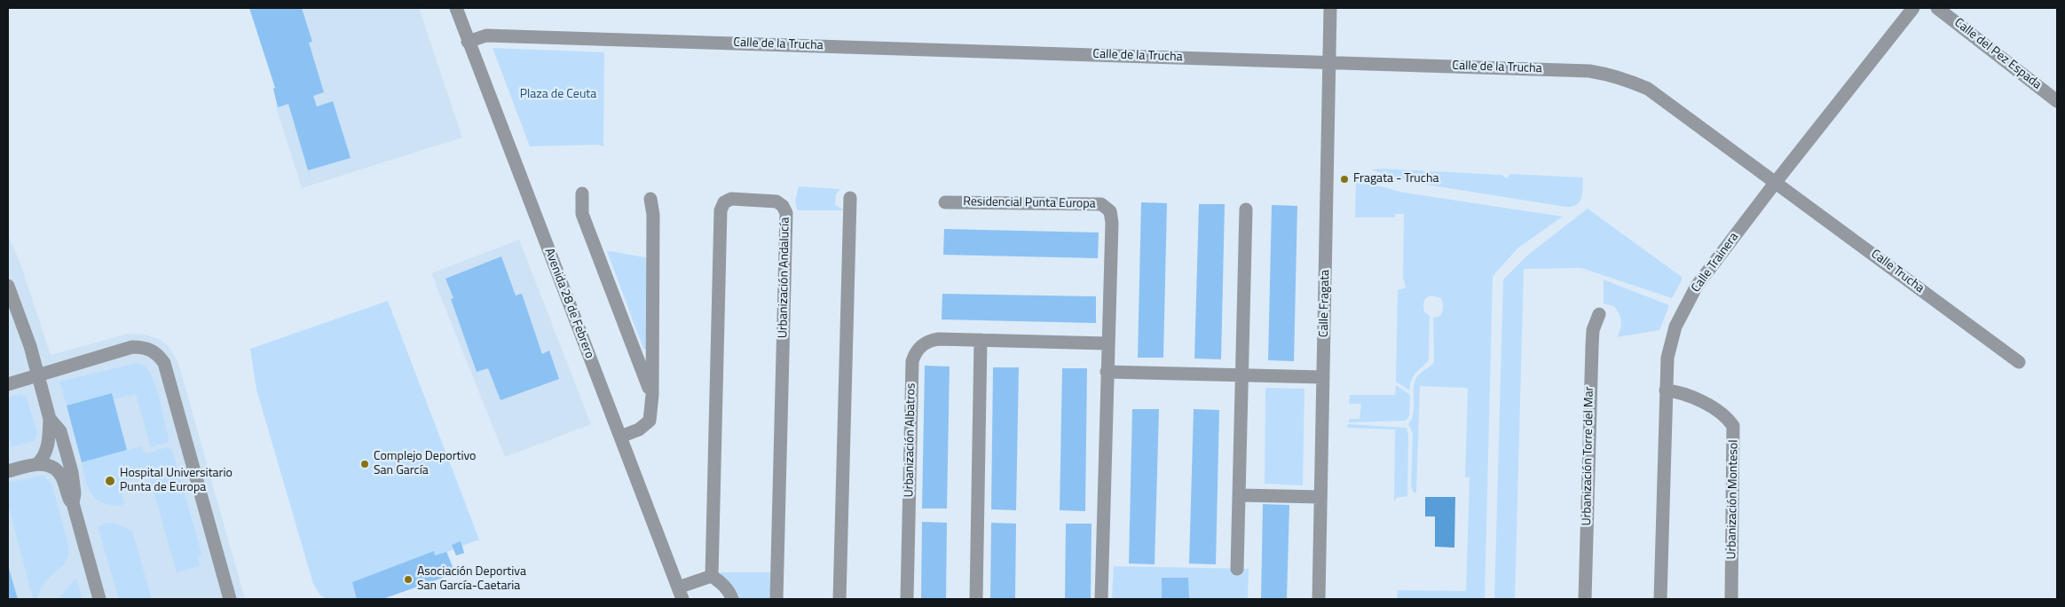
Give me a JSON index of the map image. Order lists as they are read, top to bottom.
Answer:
{
  "streets": {
    "street": [
      "Calle de la Trucha",
      "Calle del Pez Espada",
      "Residencial Punta Europa",
      "Calle Trainera",
      "Calle Trucha",
      "Urbanización Andalucía",
      "Avenida 28 de Febrero",
      "Calle Fragata",
      "Urbanización Albatros",
      "Urbanización Torre del Mar",
      "Urbanización Montesol"
    ]
  },
  "crossings": [
    ["Calle de la Trucha", "Calle Trainera"],
    ["Calle de la Trucha", "Calle Trucha"],
    ["Calle de la Trucha", "Avenida 28 de Febrero"],
    ["Calle de la Trucha", "Calle Fragata"],
    ["Residencial Punta Europa", "Urbanización Albatros"],
    ["Calle Trainera", "Calle Trucha"],
    ["Calle Trainera", "Urbanización Montesol"]
  ],
  "parks": ["Plaza de Ceuta"],
  "places": [
    "Fragata - Trucha",
    "Complejo Deportivo San García",
    "Hospital Universitario Punta de Europa",
    "Asociación Deportiva San García-Caetaria"
  ]
}
